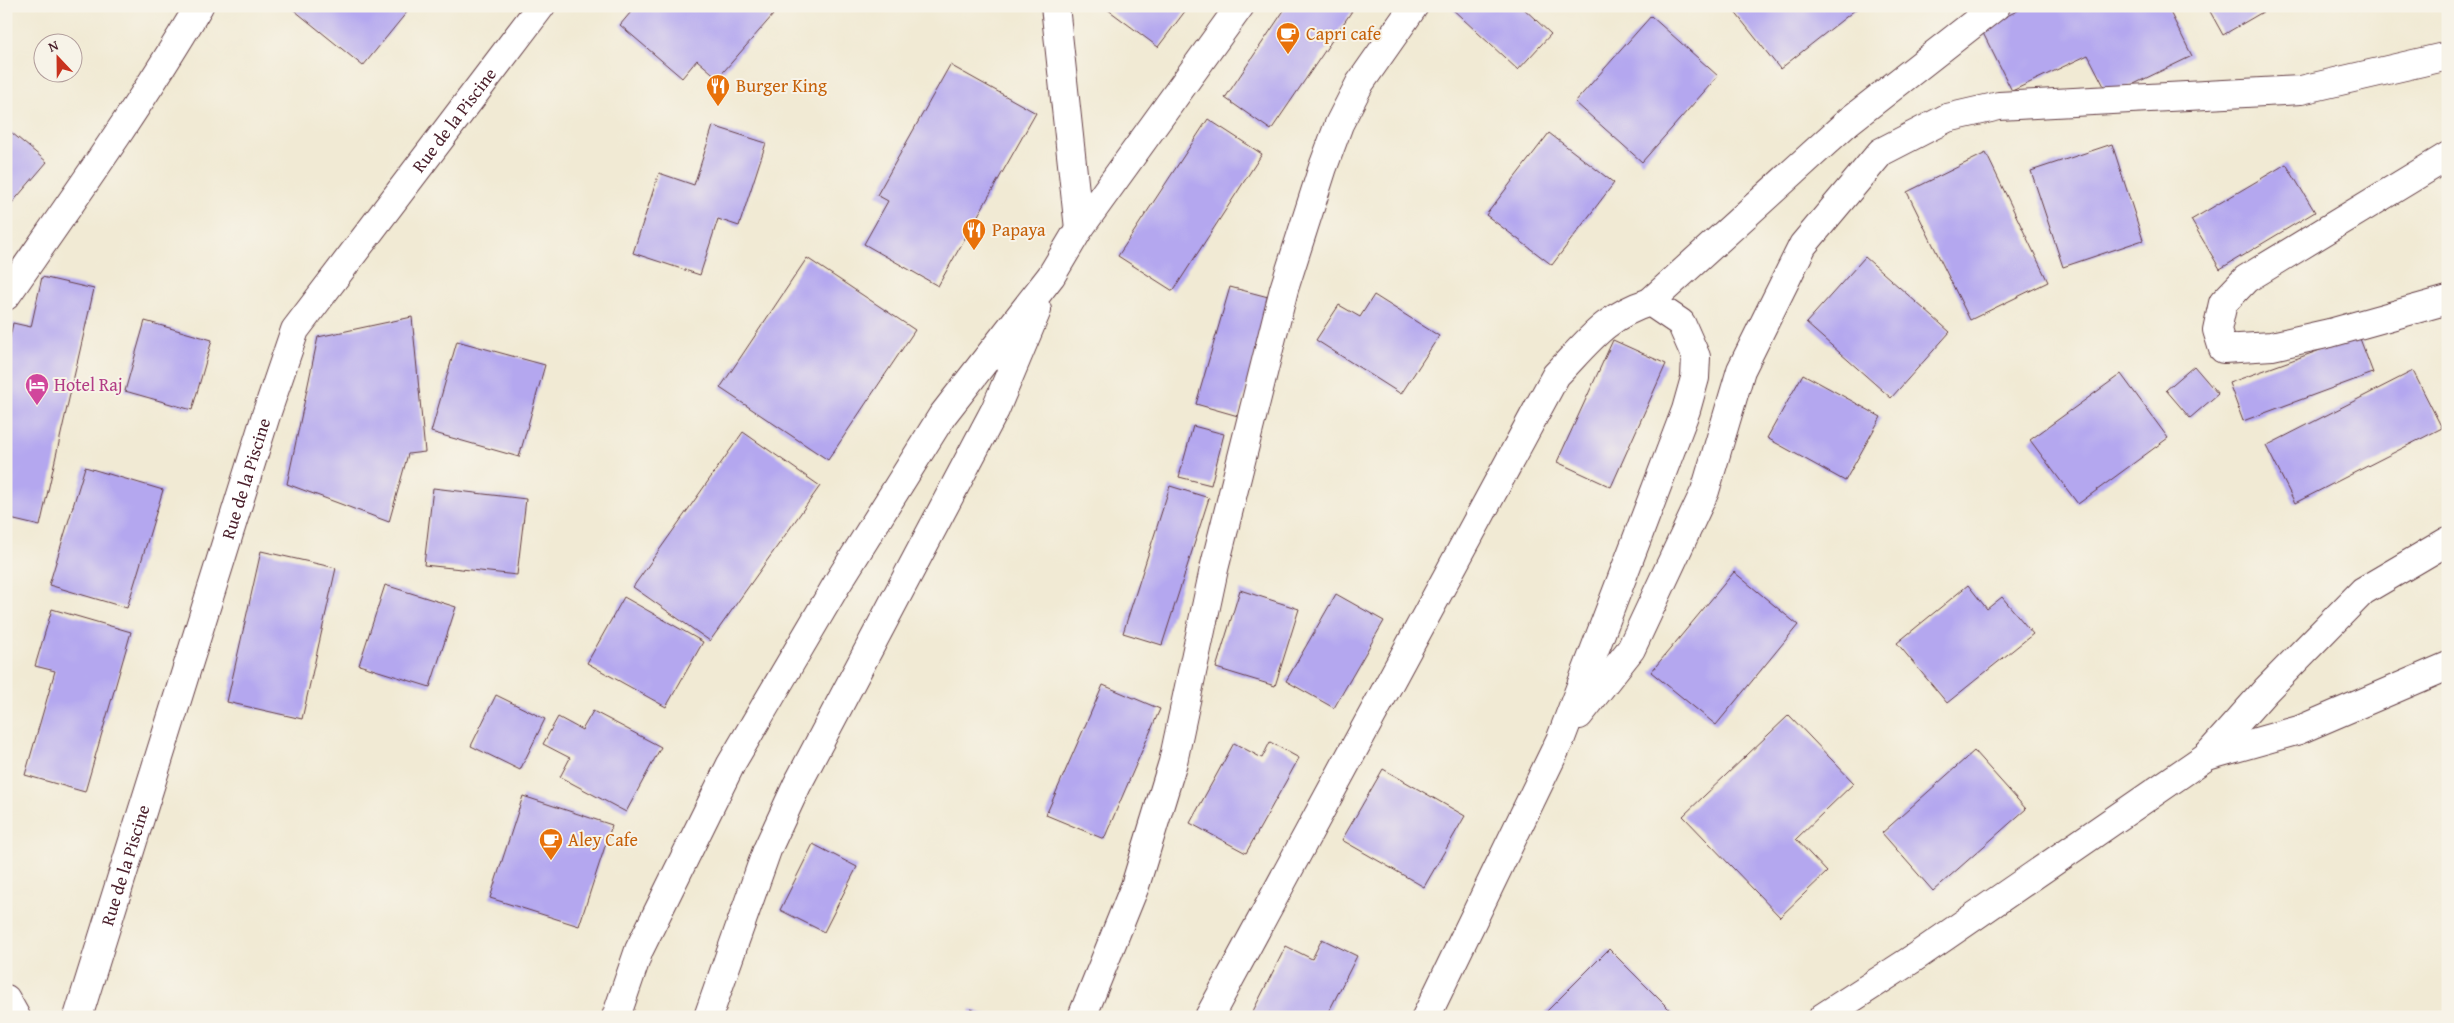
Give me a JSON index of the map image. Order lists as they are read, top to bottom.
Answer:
{
  "streets": {
    "street": ["Rue de la Piscine"]
  },
  "places": {
    "cafe": ["Capri cafe", "Aley Cafe"],
    "restaurant": ["Burger King", "Papaya"],
    "hotel": ["Hotel Raj"]
  },
  "north": "top"
}
